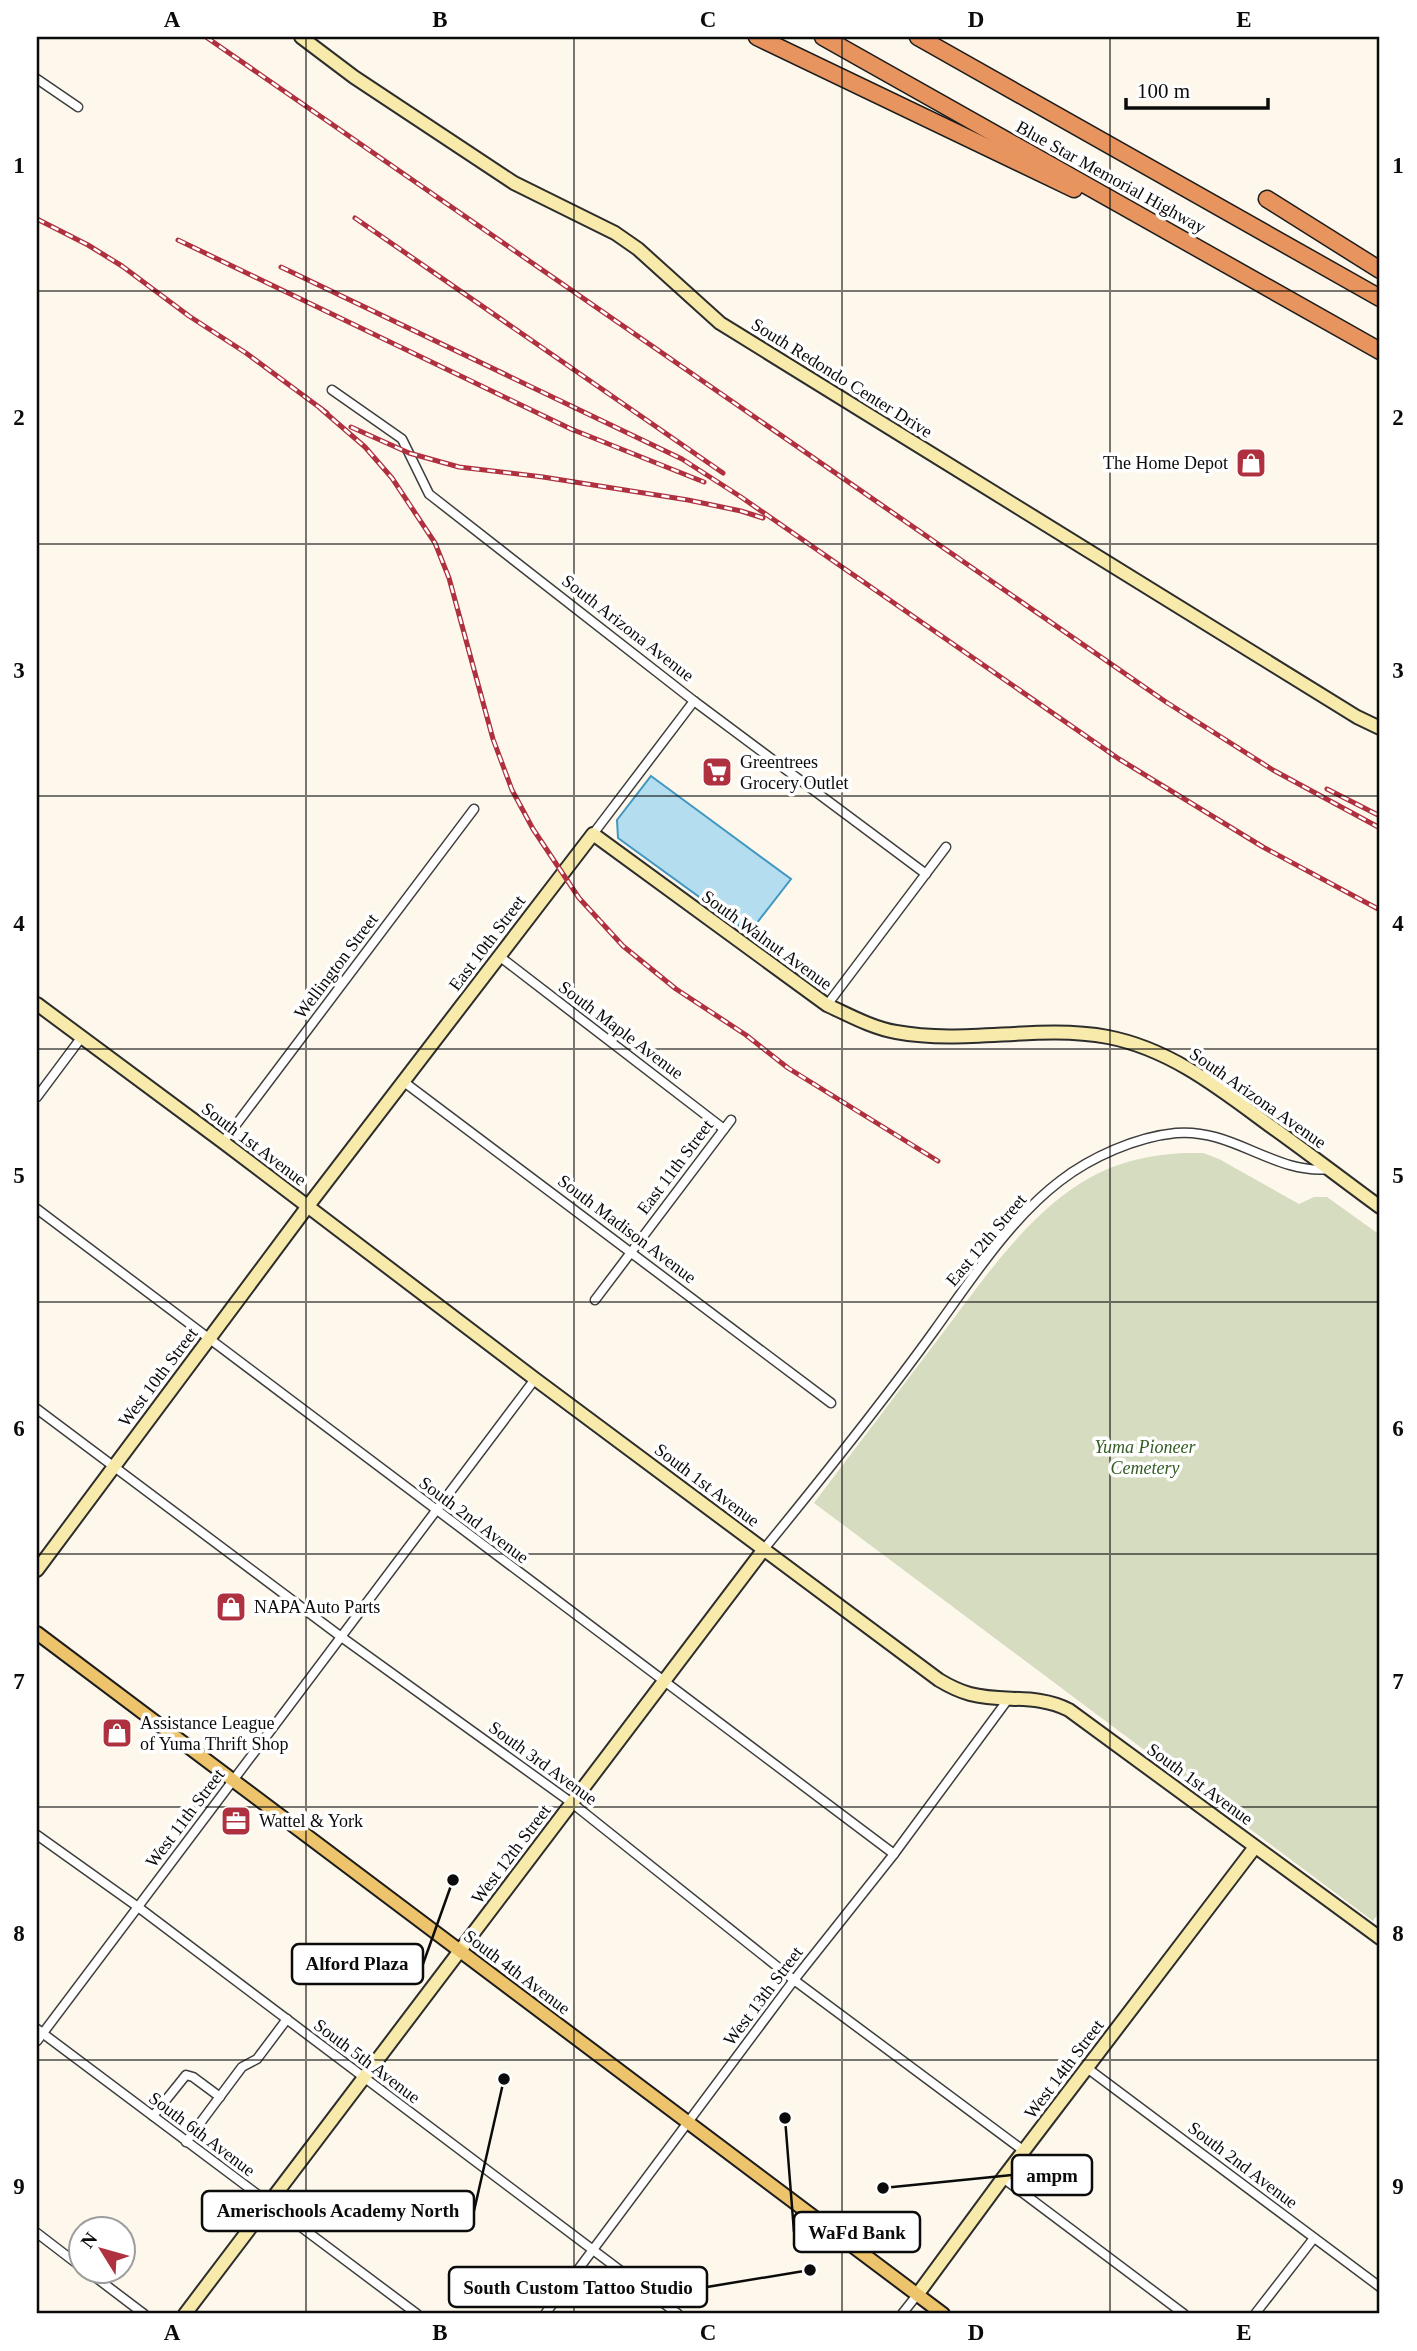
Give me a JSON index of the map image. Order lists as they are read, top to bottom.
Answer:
{
  "streets": {
    "highway": ["Blue Star Memorial Highway"],
    "main road": ["South 4th Avenue"],
    "street": [
      "South Redondo Center Drive",
      "South Arizona Avenue",
      "South Walnut Avenue",
      "East 10th Street",
      "Wellington Street",
      "South Maple Avenue",
      "South 1st Avenue",
      "East 11th Street",
      "South Madison Avenue",
      "East 12th Street",
      "West 10th Street",
      "South 2nd Avenue",
      "South 3rd Avenue",
      "West 11th Street",
      "West 12th Street",
      "West 13th Street",
      "South 5th Avenue",
      "West 14th Street",
      "South 6th Avenue"
    ]
  },
  "crossings": [
    ["South Arizona Avenue", "South Walnut Avenue"],
    ["South Arizona Avenue", "East 10th Street"],
    ["South Arizona Avenue", "East 12th Street"],
    ["South Walnut Avenue", "East 10th Street"],
    ["East 10th Street", "South Maple Avenue"],
    ["East 10th Street", "South 1st Avenue"],
    ["East 10th Street", "South Madison Avenue"],
    ["East 10th Street", "West 10th Street"],
    ["Wellington Street", "South 1st Avenue"],
    ["South Maple Avenue", "East 11th Street"],
    ["South 1st Avenue", "East 12th Street"],
    ["South 1st Avenue", "West 10th Street"],
    ["South 1st Avenue", "West 11th Street"],
    ["South 1st Avenue", "West 12th Street"],
    ["South 1st Avenue", "West 13th Street"],
    ["South 1st Avenue", "West 14th Street"],
    ["East 11th Street", "South Madison Avenue"],
    ["East 12th Street", "West 12th Street"],
    ["West 10th Street", "South 2nd Avenue"],
    ["West 10th Street", "South 3rd Avenue"],
    ["South 2nd Avenue", "West 11th Street"],
    ["South 2nd Avenue", "West 12th Street"],
    ["South 2nd Avenue", "West 13th Street"],
    ["South 2nd Avenue", "West 14th Street"],
    ["South 3rd Avenue", "West 11th Street"],
    ["South 3rd Avenue", "West 12th Street"],
    ["South 3rd Avenue", "West 13th Street"],
    ["South 3rd Avenue", "West 14th Street"],
    ["West 11th Street", "South 4th Avenue"],
    ["West 11th Street", "South 5th Avenue"],
    ["West 11th Street", "South 6th Avenue"],
    ["West 12th Street", "South 4th Avenue"],
    ["West 12th Street", "South 5th Avenue"],
    ["West 12th Street", "South 6th Avenue"],
    ["South 4th Avenue", "West 13th Street"],
    ["South 4th Avenue", "West 14th Street"],
    ["West 13th Street", "South 5th Avenue"]
  ],
  "parks": ["Yuma Pioneer Cemetery"],
  "places": {
    "shop": ["The Home Depot", "NAPA Auto Parts", "Assistance League of Yuma Thrift Shop"],
    "supermarket": ["Greentrees Grocery Outlet"],
    "office": ["Wattel & York"],
    "other": [
      "Alford Plaza",
      "Amerischools Academy North",
      "WaFd Bank",
      "ampm",
      "South Custom Tattoo Studio"
    ]
  },
  "scale_bar": "100 m",
  "north": "top left",
  "grid": {
    "columns": [
      "A",
      "B",
      "C",
      "D",
      "E"
    ],
    "rows": [
      "1",
      "2",
      "3",
      "4",
      "5",
      "6",
      "7",
      "8",
      "9"
    ]
  }
}
